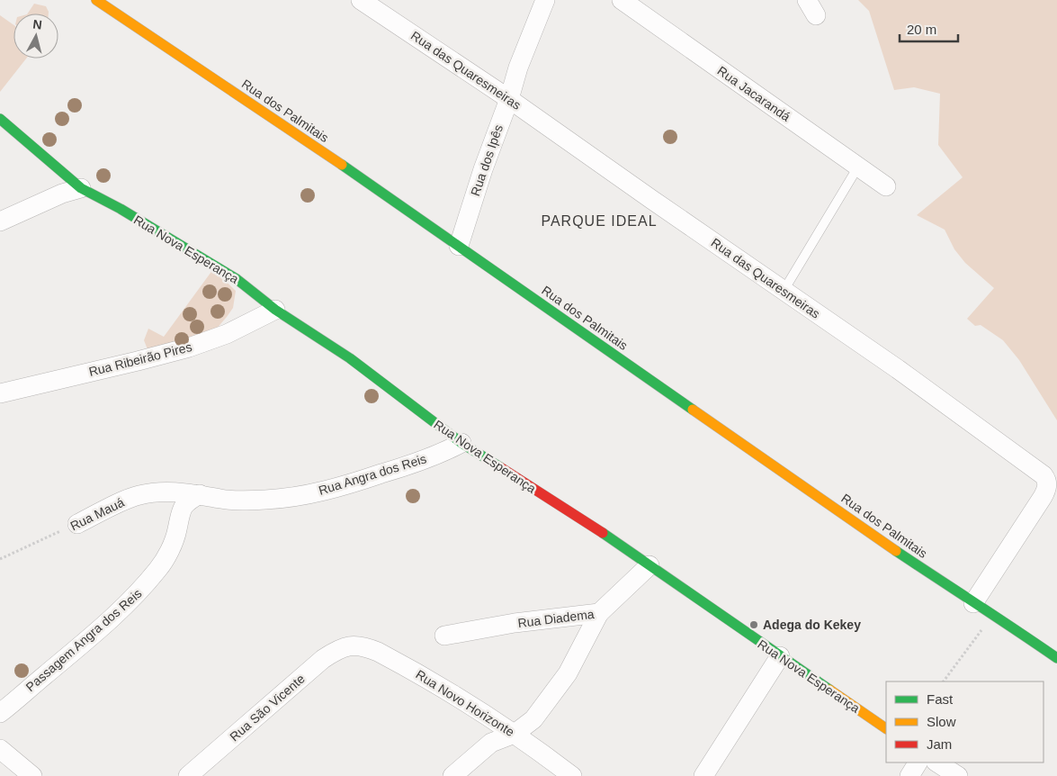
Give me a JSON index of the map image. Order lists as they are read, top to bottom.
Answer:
{
  "streets": {
    "street": [
      "Rua das Quaresmeiras",
      "Rua Jacarandá",
      "Rua dos Palmitais",
      "Rua dos Ipês",
      "Rua Nova Esperança",
      "Rua Ribeirão Pires",
      "Rua Angra dos Reis",
      "Rua Mauá",
      "Rua Diadema",
      "Passagem Angra dos Reis",
      "Rua Novo Horizonte",
      "Rua São Vicente"
    ]
  },
  "crossings": [
    ["Rua das Quaresmeiras", "Rua dos Palmitais"],
    ["Rua das Quaresmeiras", "Rua dos Ipês"],
    ["Rua dos Palmitais", "Rua dos Ipês"],
    ["Rua Nova Esperança", "Rua Ribeirão Pires"],
    ["Rua Nova Esperança", "Rua Angra dos Reis"],
    ["Rua Nova Esperança", "Rua Diadema"],
    ["Rua Angra dos Reis", "Rua Mauá"],
    ["Rua Angra dos Reis", "Passagem Angra dos Reis"],
    ["Rua Mauá", "Passagem Angra dos Reis"],
    ["Rua Novo Horizonte", "Rua São Vicente"]
  ],
  "districts": ["PARQUE IDEAL"],
  "places": ["Adega do Kekey"],
  "legend": ["Fast", "Slow", "Jam"],
  "scale_bar": "20 m",
  "north": "top"
}
